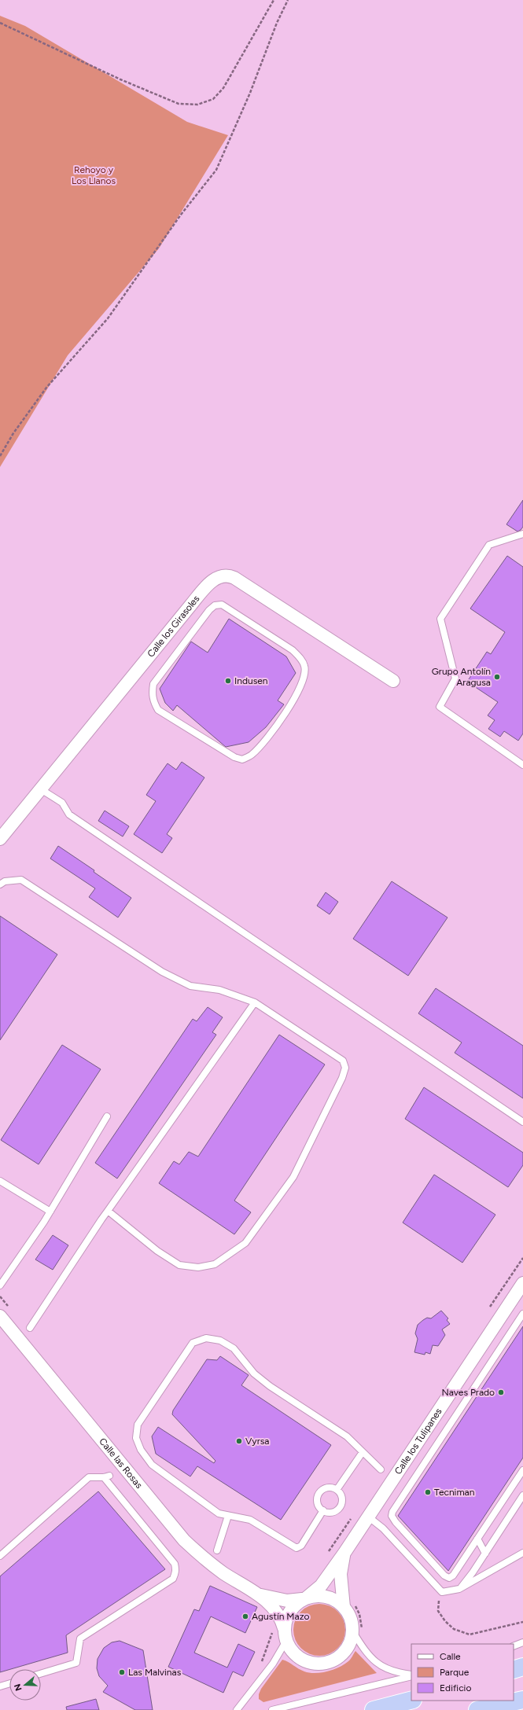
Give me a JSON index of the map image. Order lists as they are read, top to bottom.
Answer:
{
  "streets": {
    "street": ["Calle los Girasoles", "Calle los Tulipanes", "Calle las Rosas"]
  },
  "crossings": [
    ["Calle los Tulipanes", "Calle las Rosas"]
  ],
  "parks": ["Rehoyo y Los Llanos"],
  "places": [
    "Grupo Antolín Aragusa",
    "Indusen",
    "Naves Prado",
    "Vyrsa",
    "Tecniman",
    "Agustín Mazo",
    "Las Malvinas"
  ],
  "legend": ["Calle", "Parque", "Edificio"],
  "north": "left"
}
